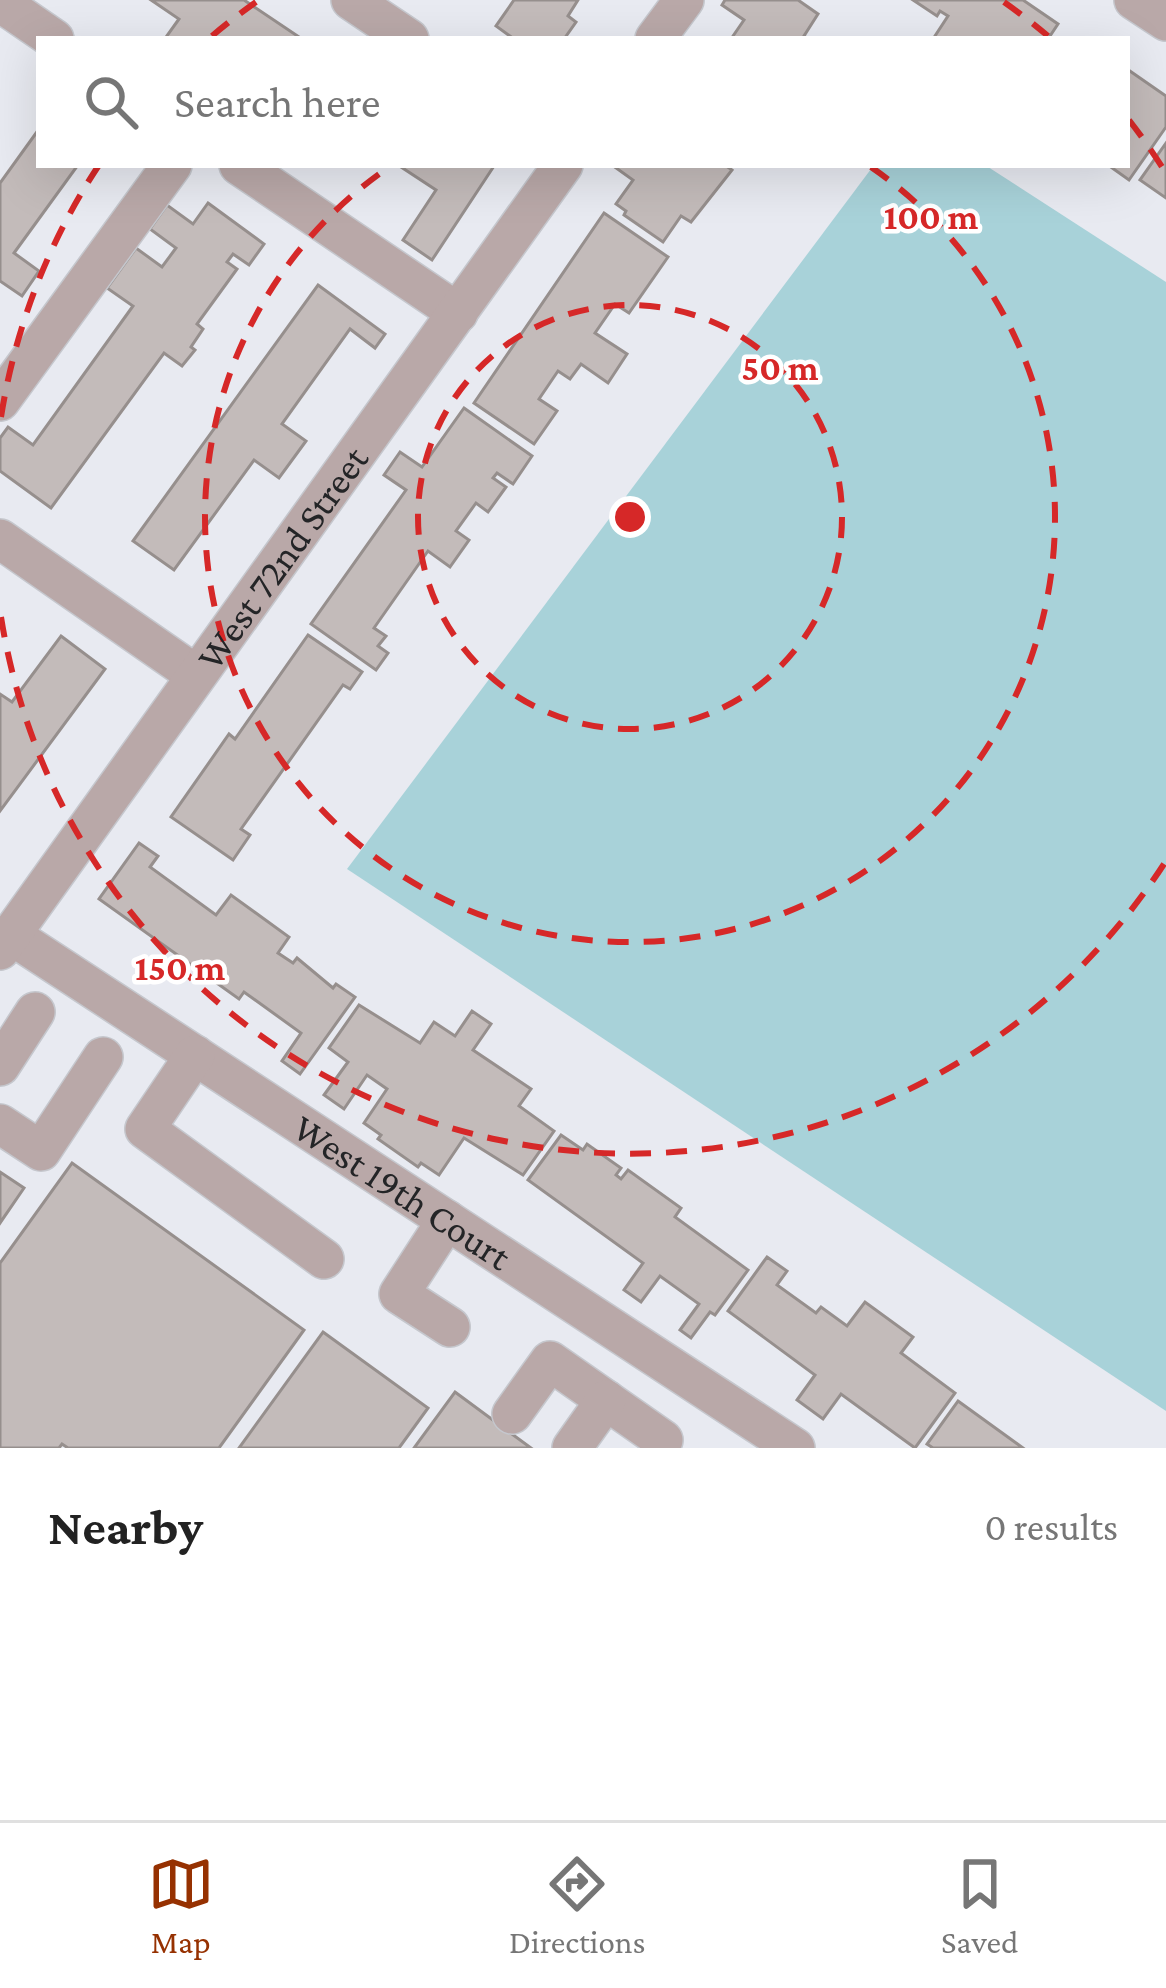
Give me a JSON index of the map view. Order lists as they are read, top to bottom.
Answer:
{
  "streets": {
    "street": ["West 72nd Street", "West 19th Court"]
  },
  "crossings": [
    ["West 72nd Street", "West 19th Court"]
  ],
  "page": {
    "search": "Search here",
    "heading": ["Nearby", "0 results"],
    "nav": ["Map", "Directions", "Saved"]
  },
  "rings": ["100 m", "50 m", "150 m"]
}
